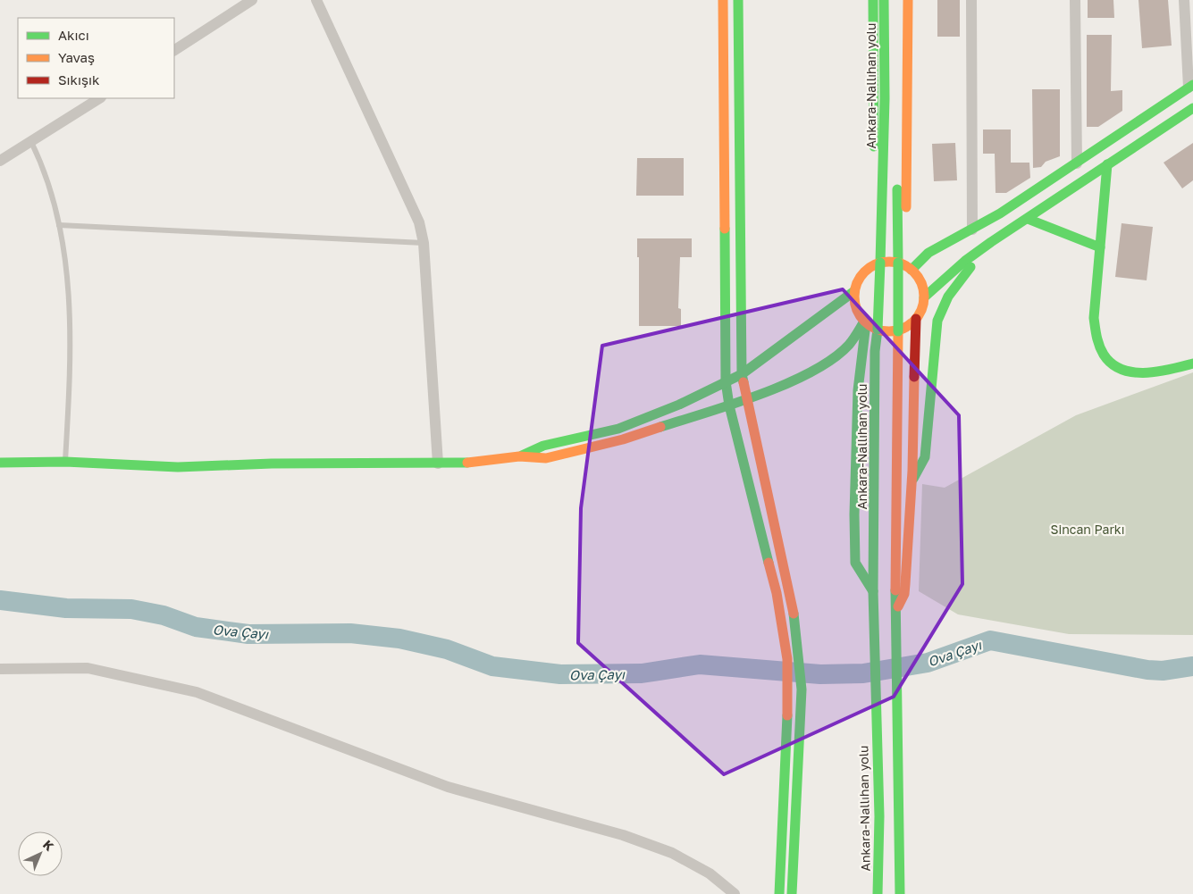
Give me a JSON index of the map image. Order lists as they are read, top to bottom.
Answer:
{
  "streets": {
    "main road": ["Ankara-Nallıhan yolu"]
  },
  "water": ["Ova Çayı"],
  "parks": ["Sincan Parkı"],
  "legend": ["Akıcı", "Yavaş", "Sıkışık"],
  "north": "top right"
}
